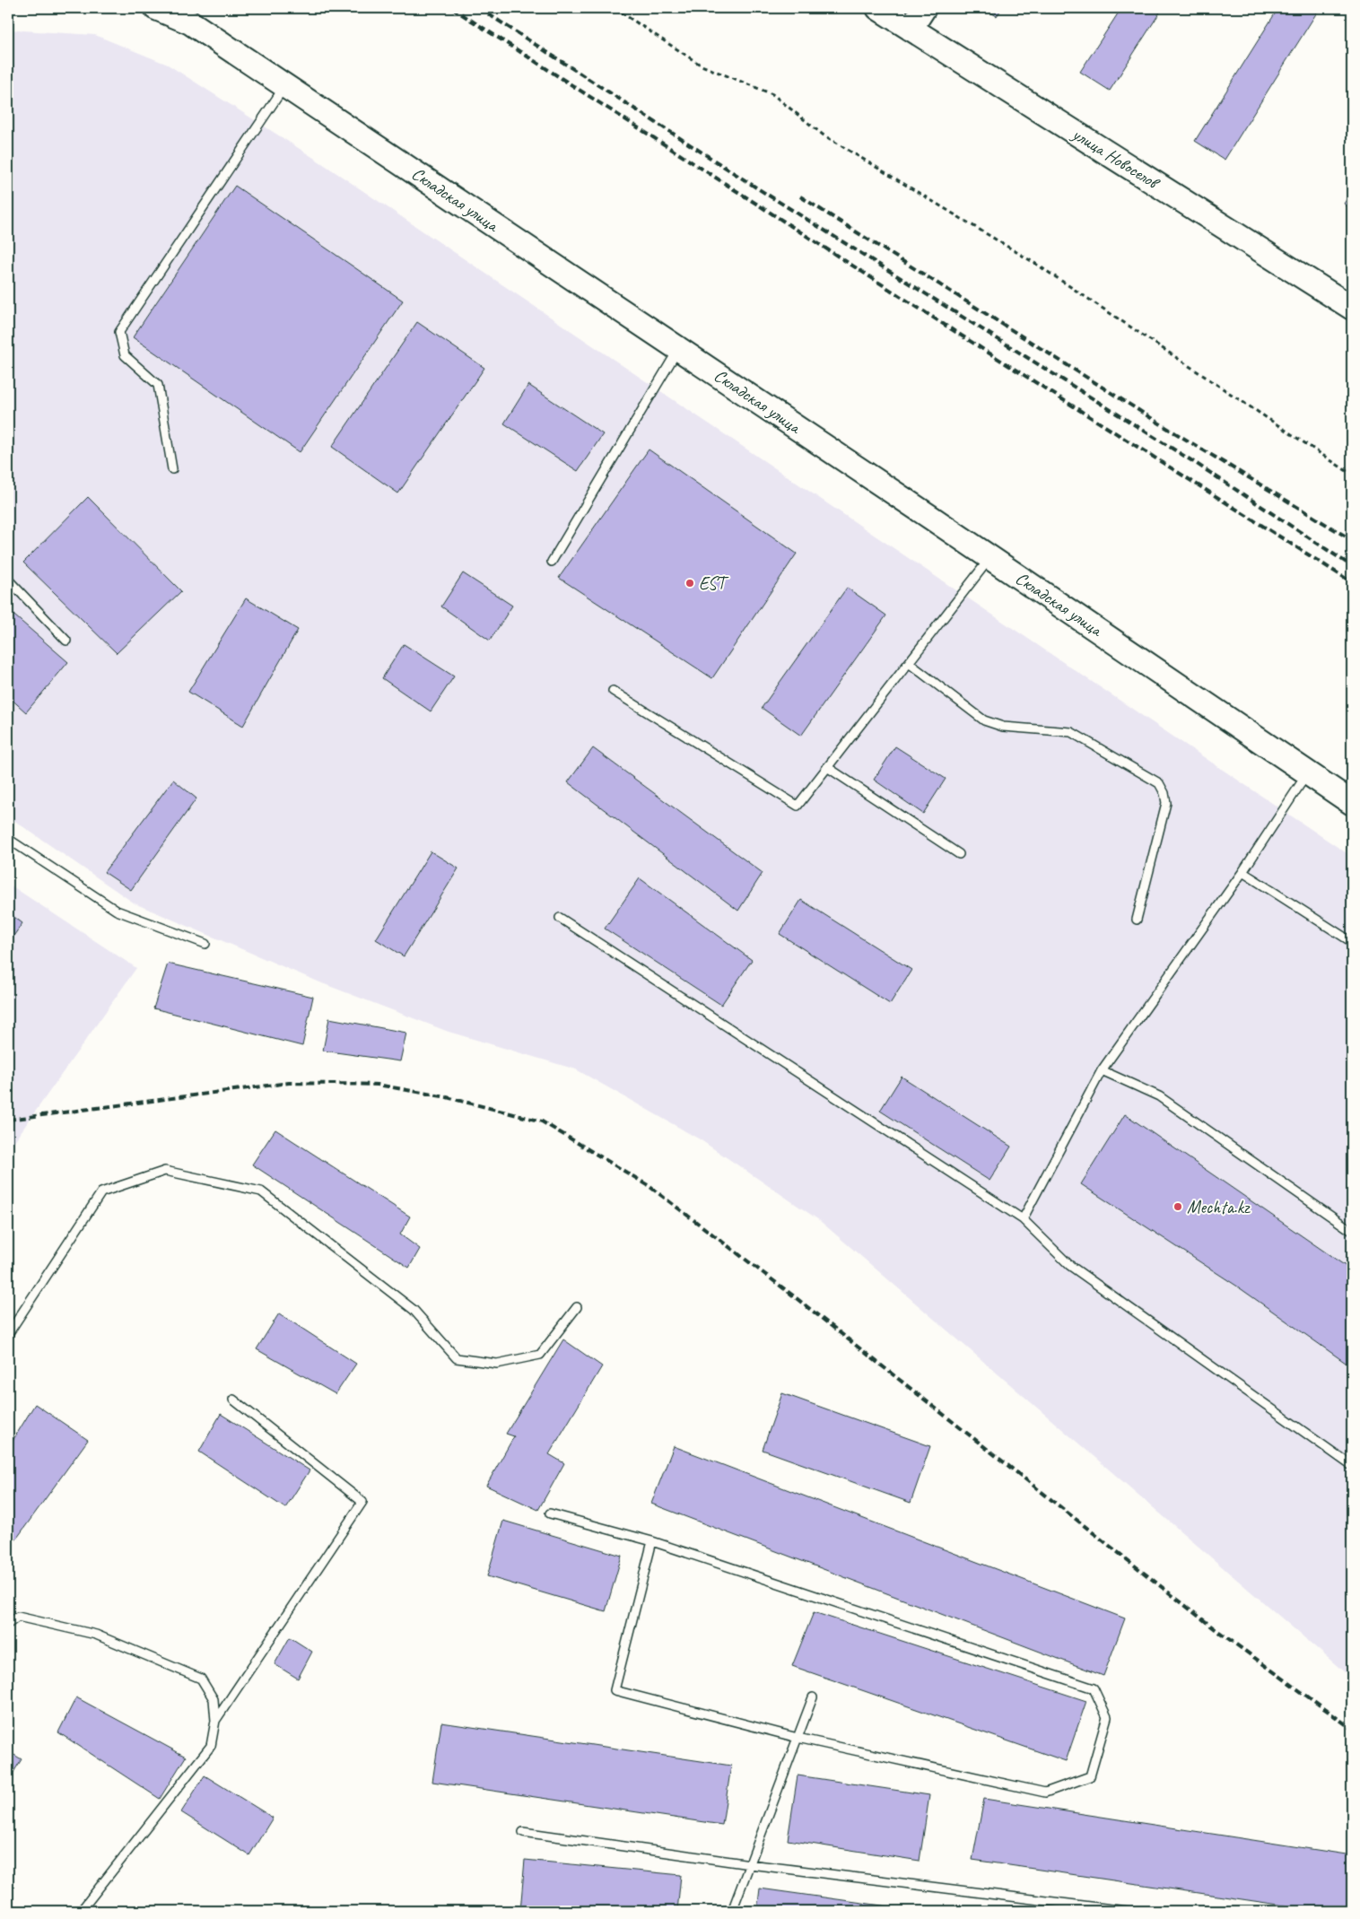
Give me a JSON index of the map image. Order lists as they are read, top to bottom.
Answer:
{
  "streets": {
    "main road": ["улица Новоселов", "Складская улица"]
  },
  "places": ["EST", "Mechta.kz"]
}
